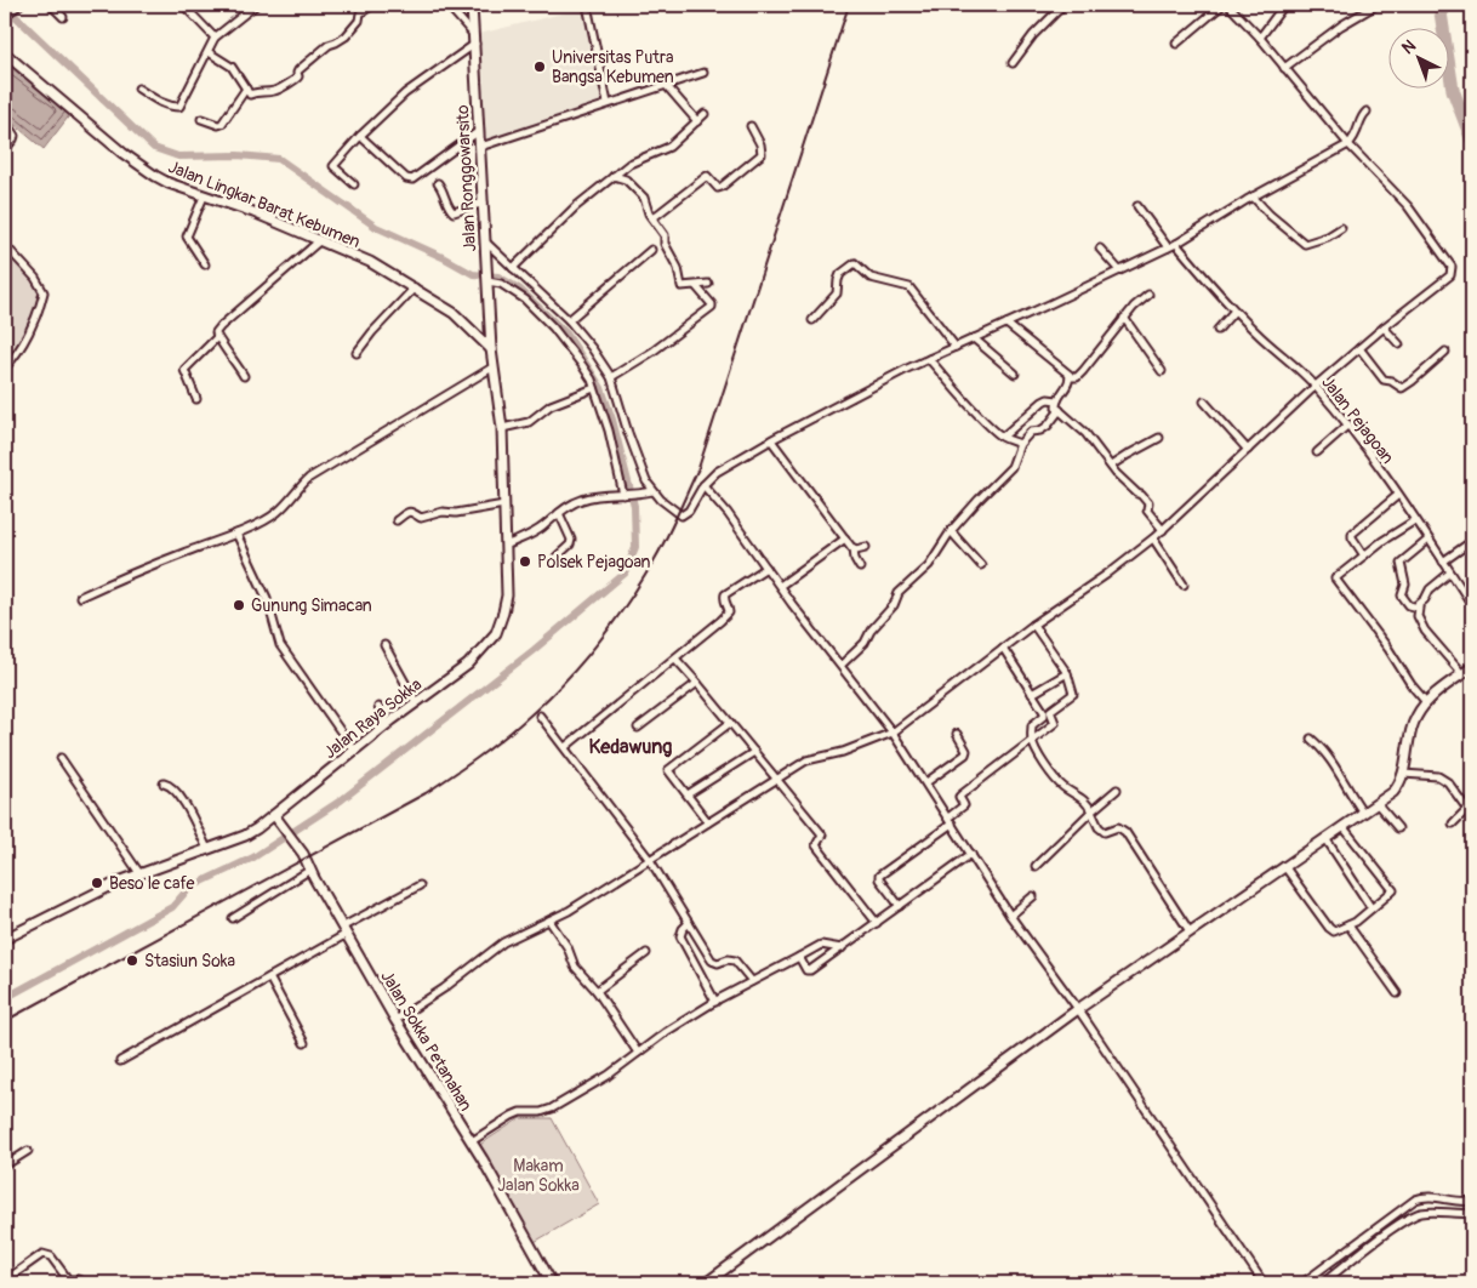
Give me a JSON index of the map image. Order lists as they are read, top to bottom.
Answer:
{
  "streets": {
    "main road": [
      "Jalan Ronggowarsito",
      "Jalan Lingkar Barat Kebumen",
      "Jalan Raya Sokka",
      "Jalan Sokka Petanahan"
    ],
    "street": ["Jalan Pejagoan"]
  },
  "crossings": [
    ["Jalan Ronggowarsito", "Jalan Lingkar Barat Kebumen"],
    ["Jalan Ronggowarsito", "Jalan Raya Sokka"],
    ["Jalan Lingkar Barat Kebumen", "Jalan Raya Sokka"],
    ["Jalan Raya Sokka", "Jalan Sokka Petanahan"]
  ],
  "districts": ["Kedawung"],
  "parks": ["Makam Jalan Sokka"],
  "places": [
    "Universitas Putra Bangsa Kebumen",
    "Polsek Pejagoan",
    "Gunung Simacan",
    "Beso le cafe",
    "Stasiun Soka"
  ],
  "north": "top left"
}
